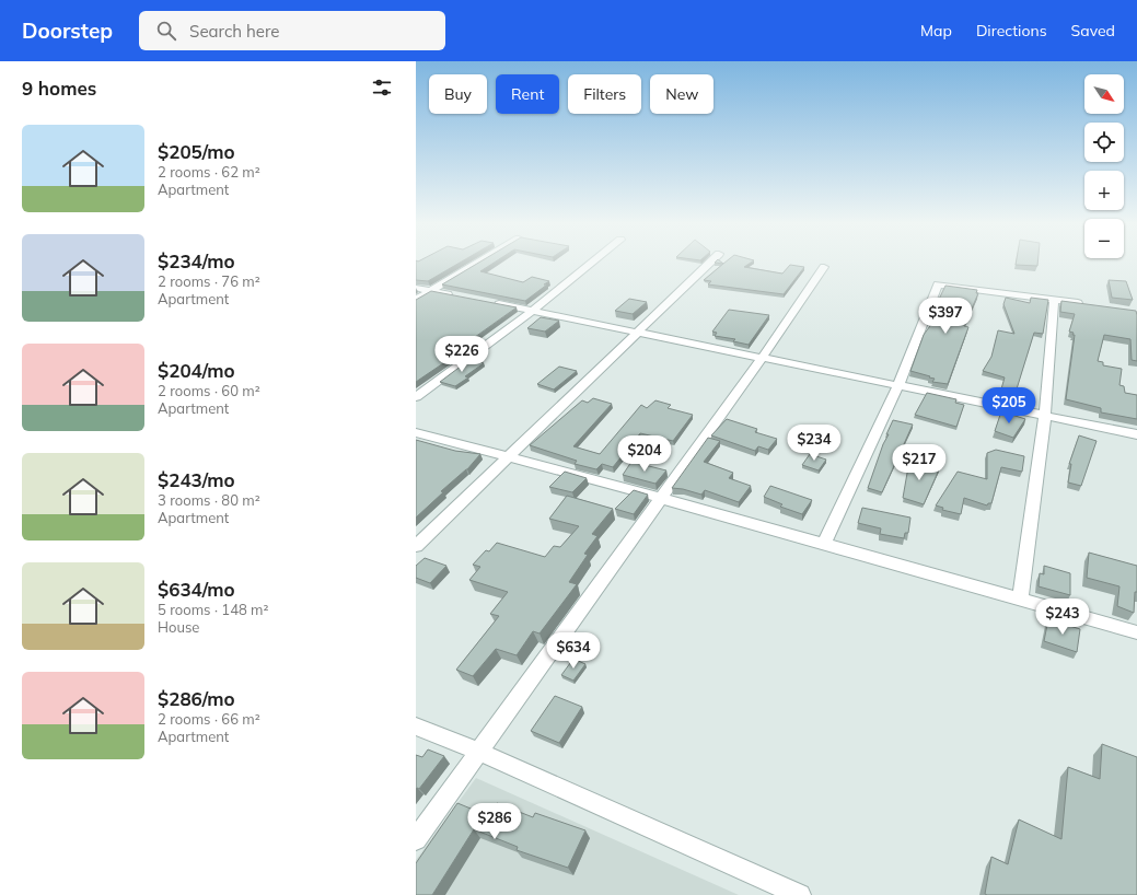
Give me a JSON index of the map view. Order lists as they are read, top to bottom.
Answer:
{
  "north": "bottom right",
  "page": {
    "header": "Doorstep",
    "search": "Search here",
    "nav": ["Map", "Directions", "Saved"],
    "heading": "9 homes",
    "map_buttons": ["+", "−"],
    "chip": [
      "Buy",
      "Rent",
      "Filters",
      "New"
    ],
    "list": [
      {
        "name": "$205/mo",
        "note": "2 rooms · 62 m² · Apartment"
      },
      {
        "name": "$234/mo",
        "note": "2 rooms · 76 m² · Apartment"
      },
      {
        "name": "$204/mo",
        "note": "2 rooms · 60 m² · Apartment"
      },
      {
        "name": "$243/mo",
        "note": "3 rooms · 80 m² · Apartment"
      },
      {
        "name": "$634/mo",
        "note": "5 rooms · 148 m² · House"
      },
      {
        "name": "$286/mo",
        "note": "2 rooms · 66 m² · Apartment"
      }
    ],
    "price": [
      "$397",
      "$226",
      "$205",
      "$234",
      "$204",
      "$217",
      "$243",
      "$634",
      "$286"
    ]
  }
}
